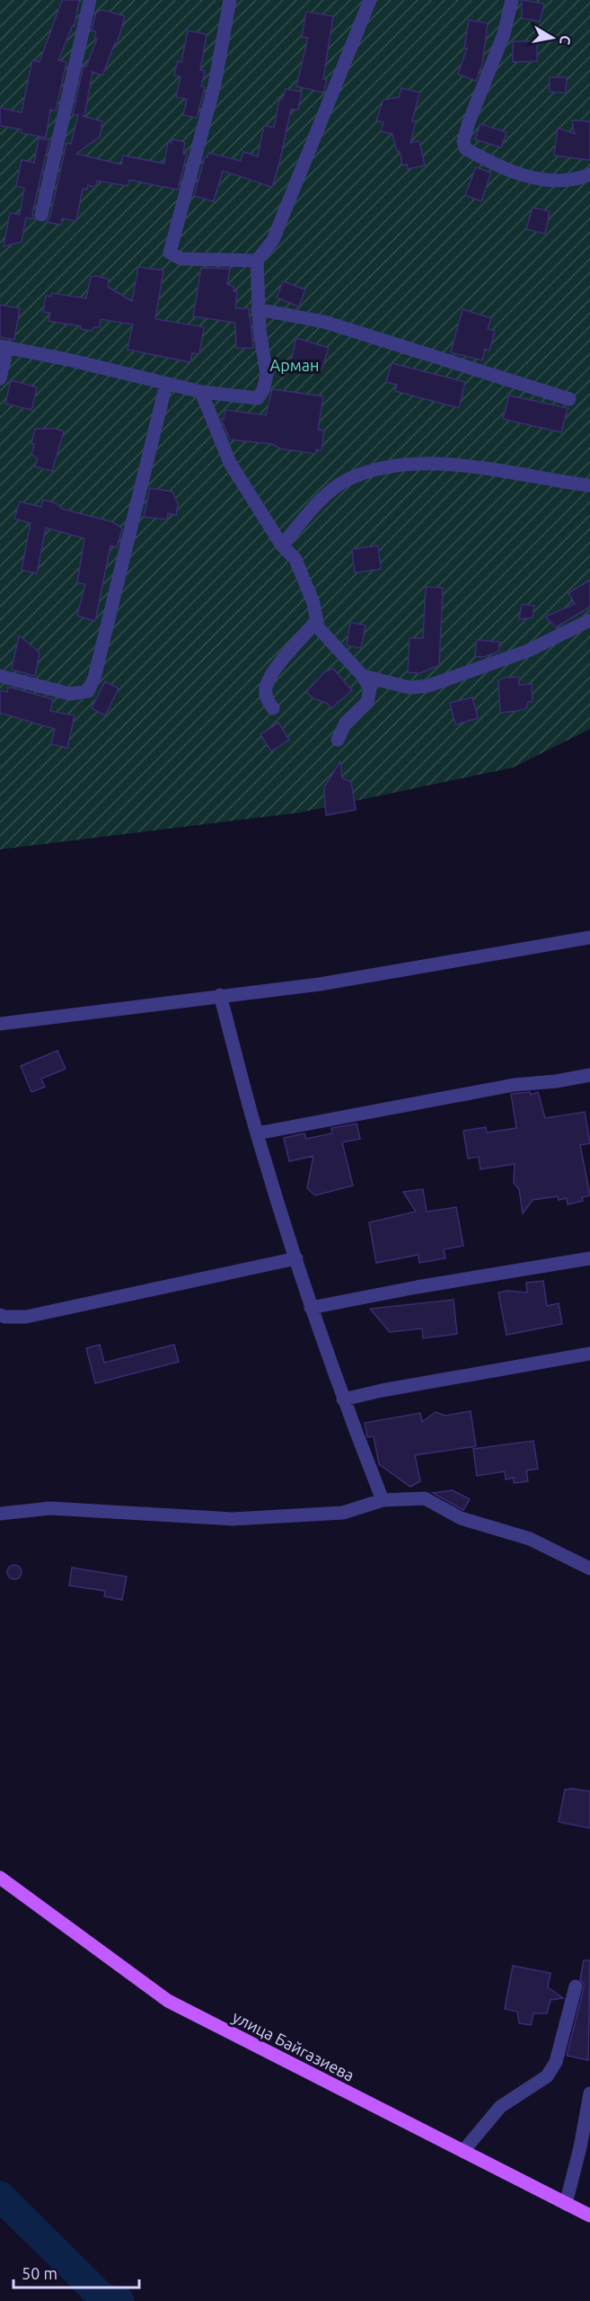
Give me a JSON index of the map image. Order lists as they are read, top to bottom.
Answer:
{
  "streets": {
    "main road": ["улица Байгазиева"]
  },
  "parks": ["Арман"],
  "scale_bar": "50 m",
  "north": "right"
}
